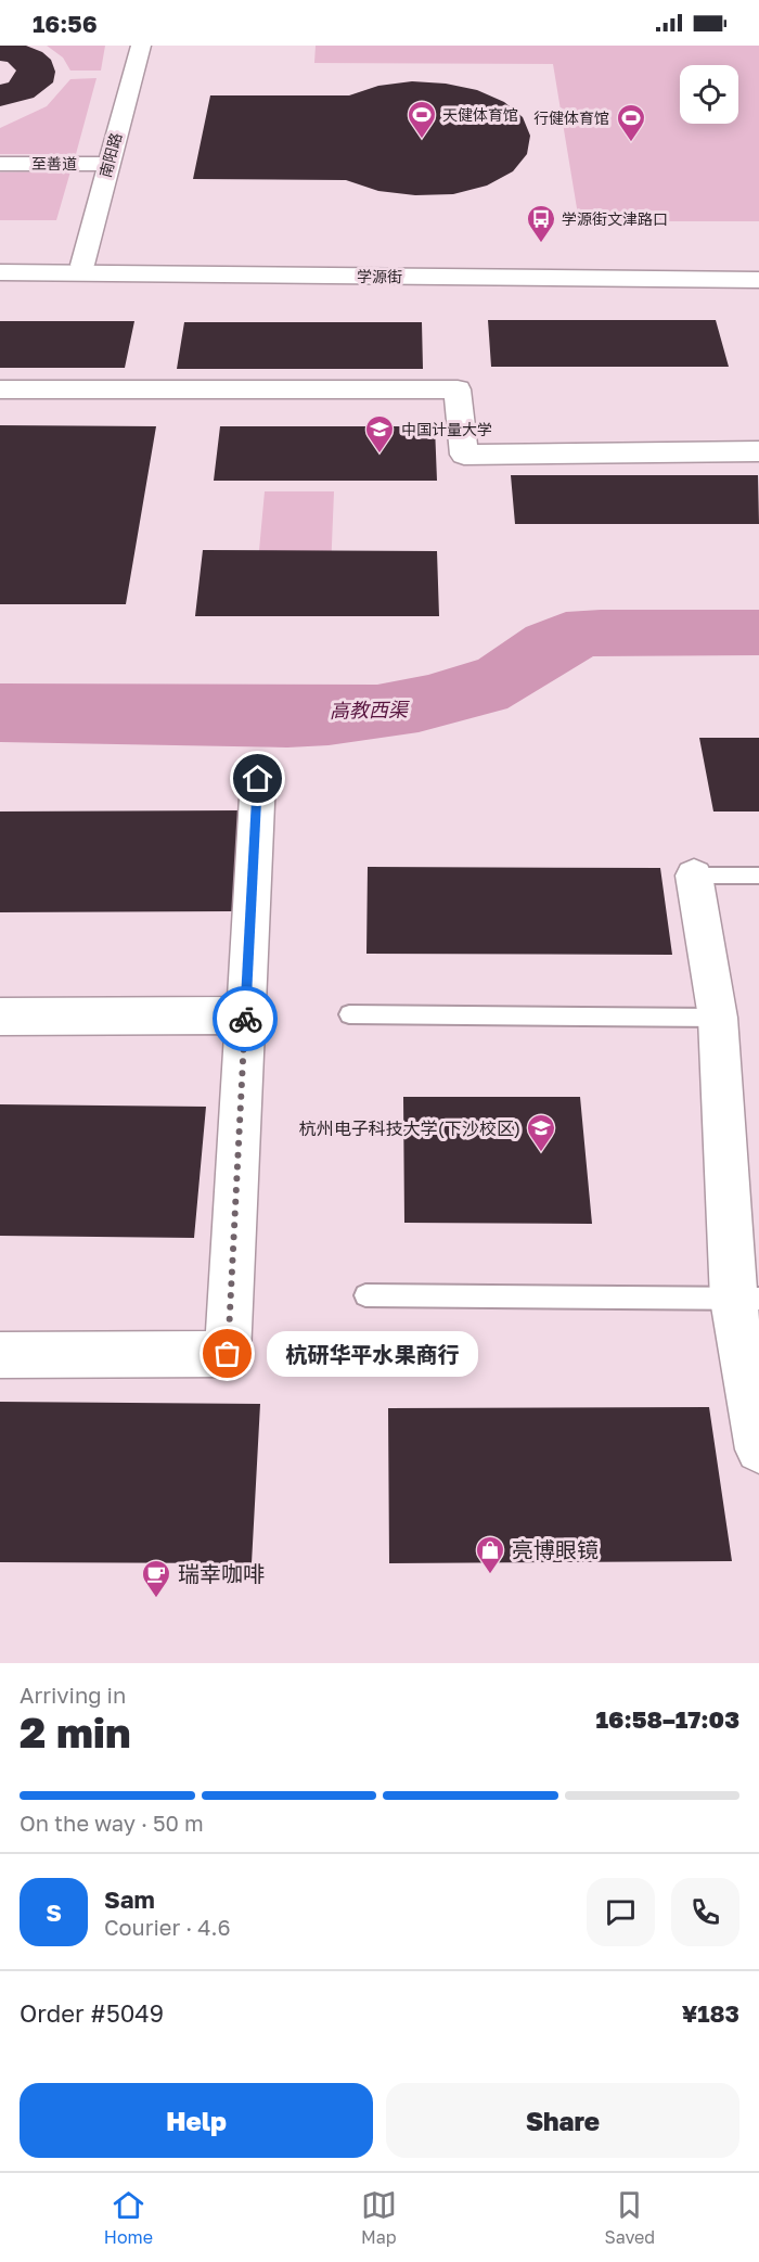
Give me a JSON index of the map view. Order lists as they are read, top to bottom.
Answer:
{
  "streets": {
    "street": ["南阳路", "至善道", "学源街"]
  },
  "crossings": [
    ["南阳路", "至善道"],
    ["南阳路", "学源街"]
  ],
  "water": ["高教西渠"],
  "places": {
    "sports": ["天健体育馆", "行健体育馆"],
    "bus stop": ["学源街文津路口"],
    "school or university": ["中国计量大学", "杭州电子科技大学(下沙校区)"],
    "other": ["杭研华平水果商行"],
    "shop": ["亮博眼镜"],
    "cafe": ["瑞幸咖啡"]
  },
  "page": {
    "status": "16:56",
    "bubble": "杭研华平水果商行",
    "heading": ["2 min", "Arriving in", "16:58–17:03"],
    "panel": [
      "Sam",
      "Courier · 4.6",
      "Order #5049",
      "¥183"
    ],
    "bar": "On the way · 50 m",
    "round": "S",
    "buttons": ["Help", "Share"],
    "tabs": ["Home", "Map", "Saved"]
  }
}
